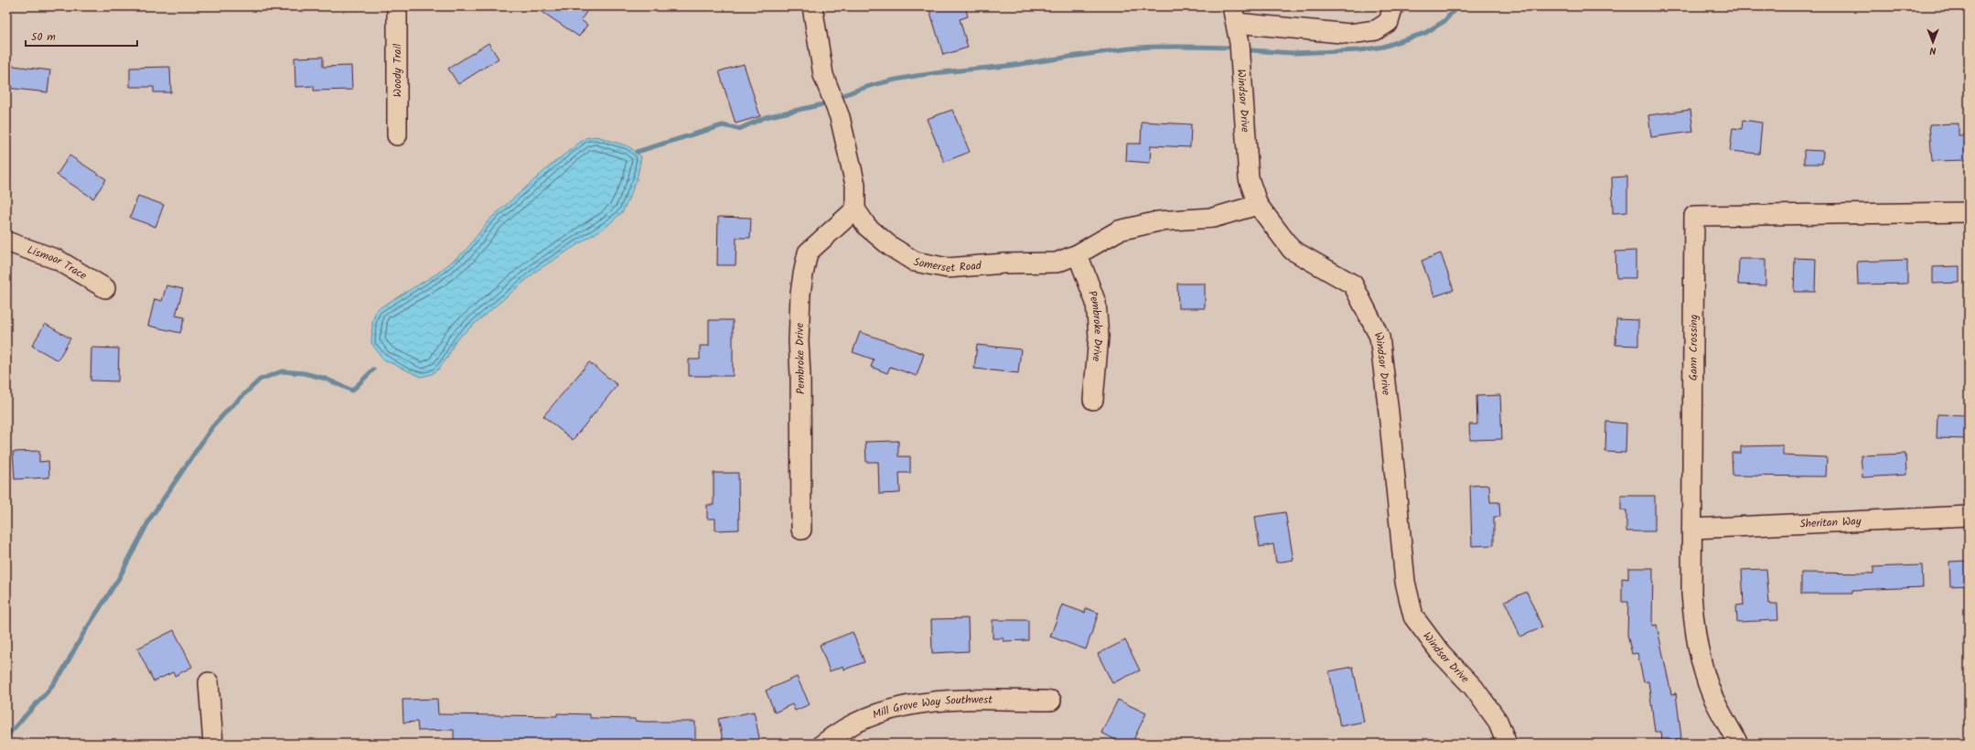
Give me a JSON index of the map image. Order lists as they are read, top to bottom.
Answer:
{
  "streets": {
    "street": [
      "Woody Trail",
      "Windsor Drive",
      "Somerset Road",
      "Lismoor Trace",
      "Pembroke Drive",
      "Gann Crossing",
      "Sheritan Way",
      "Mill Grove Way Southwest"
    ]
  },
  "crossings": [
    ["Windsor Drive", "Somerset Road"],
    ["Somerset Road", "Pembroke Drive"],
    ["Gann Crossing", "Sheritan Way"]
  ],
  "scale_bar": "50 m",
  "north": "bottom"
}
